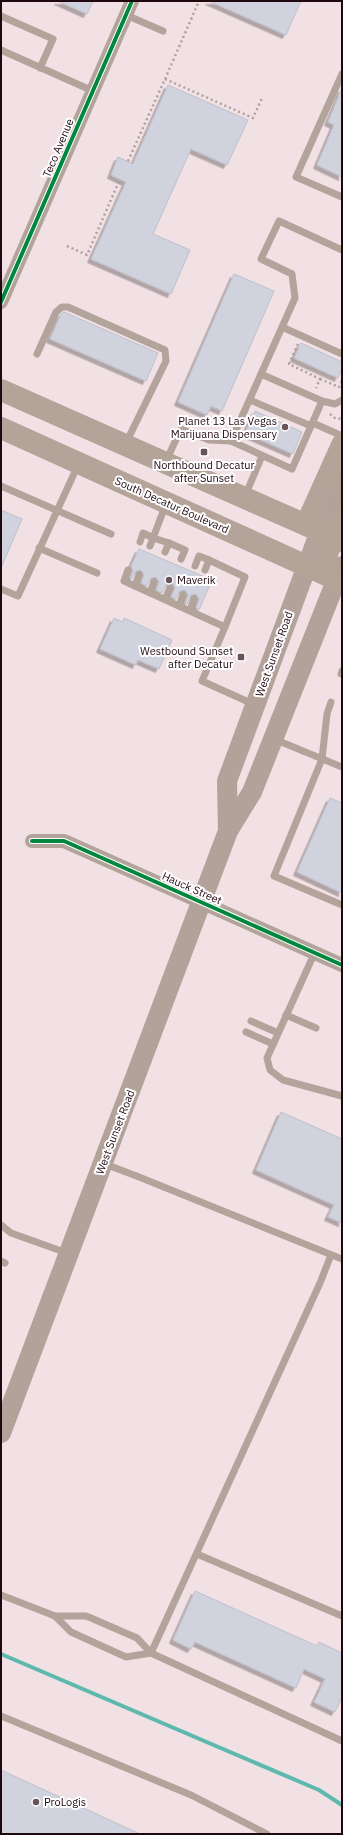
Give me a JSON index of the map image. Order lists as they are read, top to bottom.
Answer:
{
  "streets": {
    "main road": ["South Decatur Boulevard", "West Sunset Road"],
    "street": ["Teco Avenue", "Hauck Street"]
  },
  "crossings": [
    ["South Decatur Boulevard", "West Sunset Road"],
    ["West Sunset Road", "Hauck Street"]
  ],
  "places": {
    "other": ["Planet 13 Las Vegas Marijuana Dispensary", "Maverik", "ProLogis"],
    "transit": ["Northbound Decatur after Sunset", "Westbound Sunset after Decatur"]
  }
}
